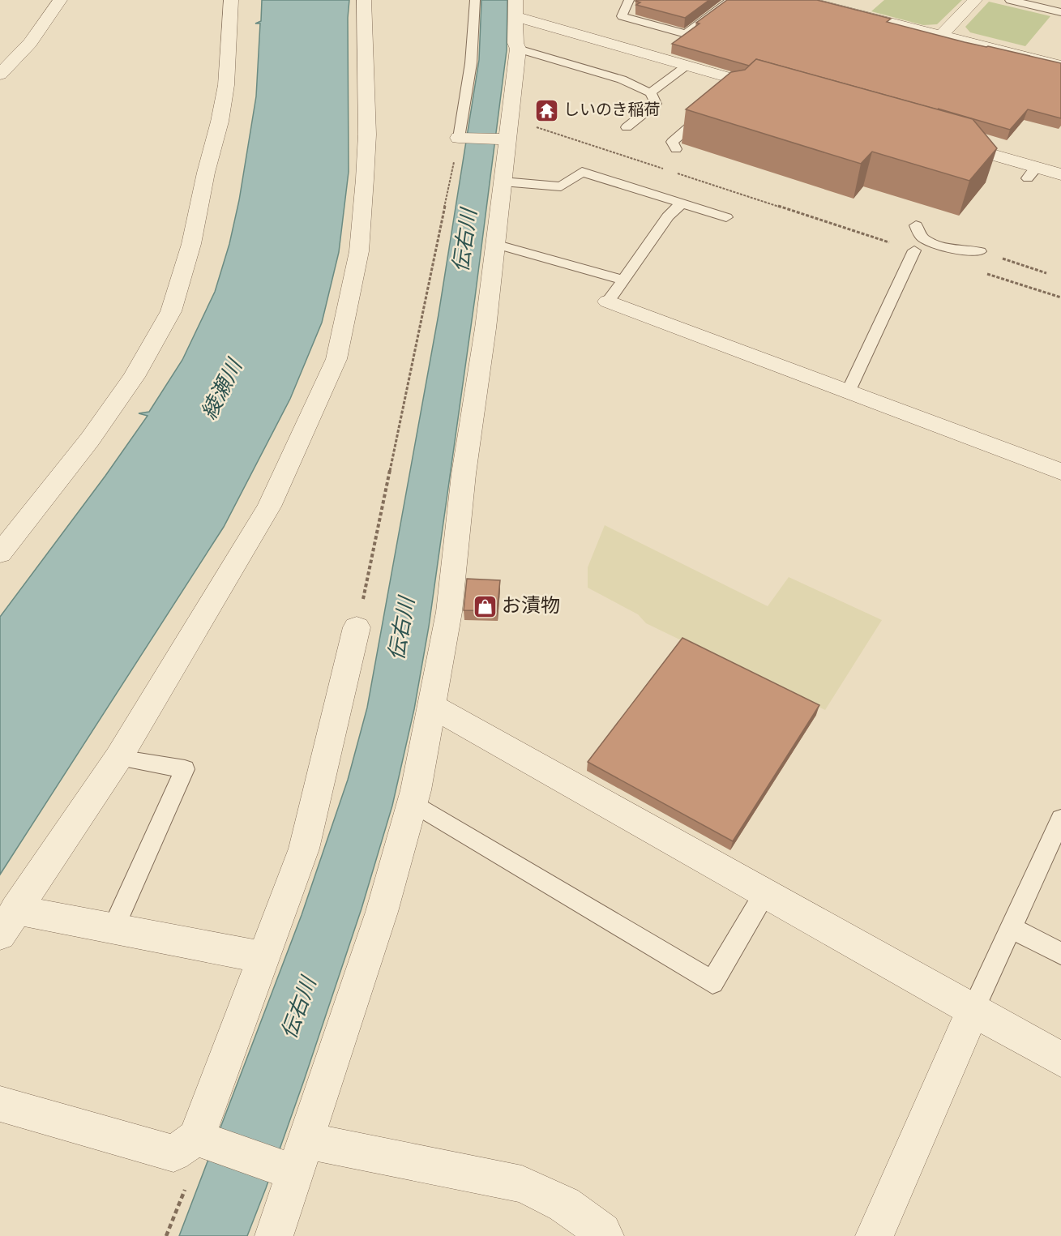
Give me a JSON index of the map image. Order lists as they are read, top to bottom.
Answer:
{
  "water": ["伝右川", "綾瀬川"],
  "places": {
    "temple": ["しいのき稲荷"],
    "shop": ["お漬物"]
  }
}
